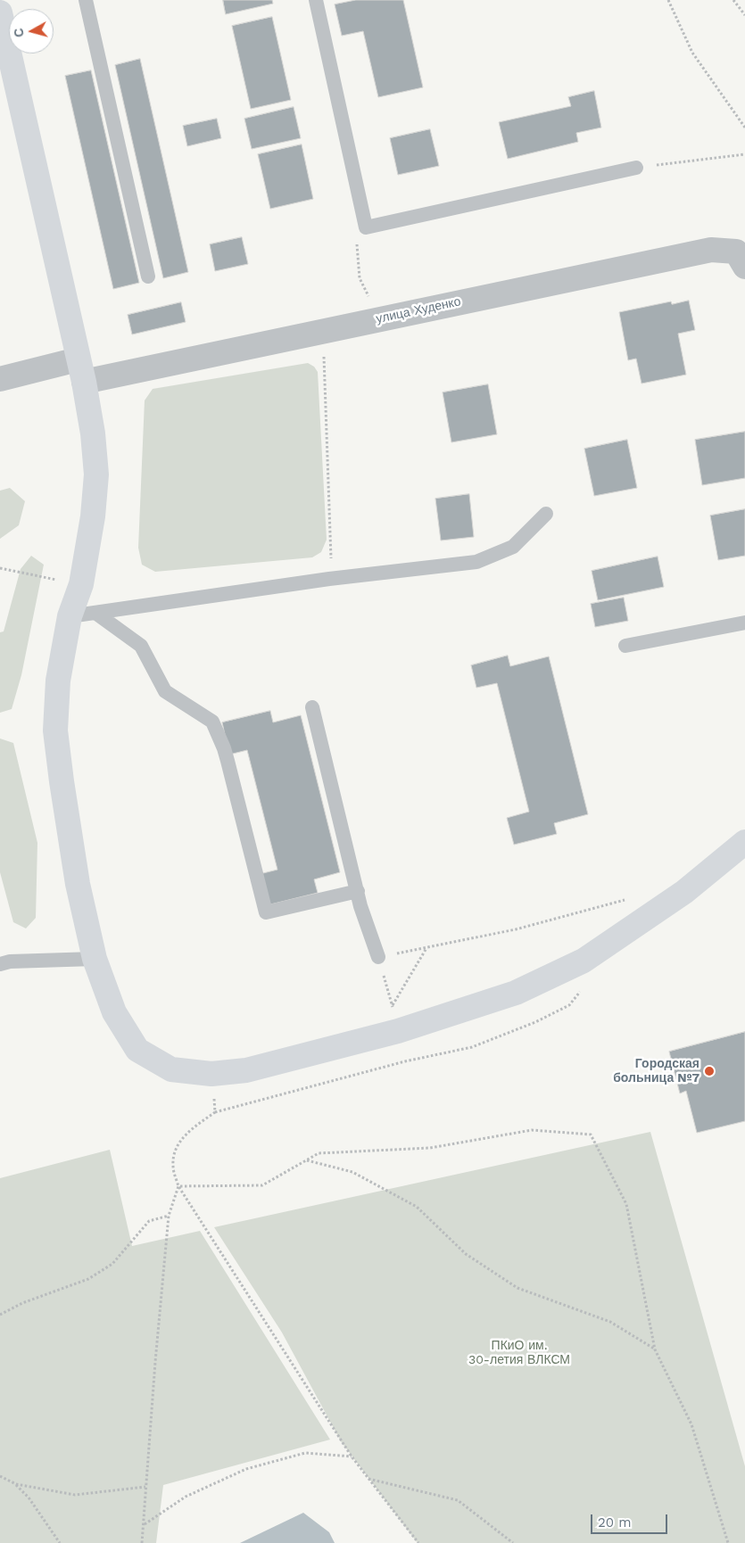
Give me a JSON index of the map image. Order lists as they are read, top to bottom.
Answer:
{
  "streets": {
    "street": ["улица Худенко"]
  },
  "parks": ["ПКиО им. 30-летия ВЛКСМ"],
  "places": ["Городская больница №7"],
  "scale_bar": "20 m",
  "north": "left"
}
